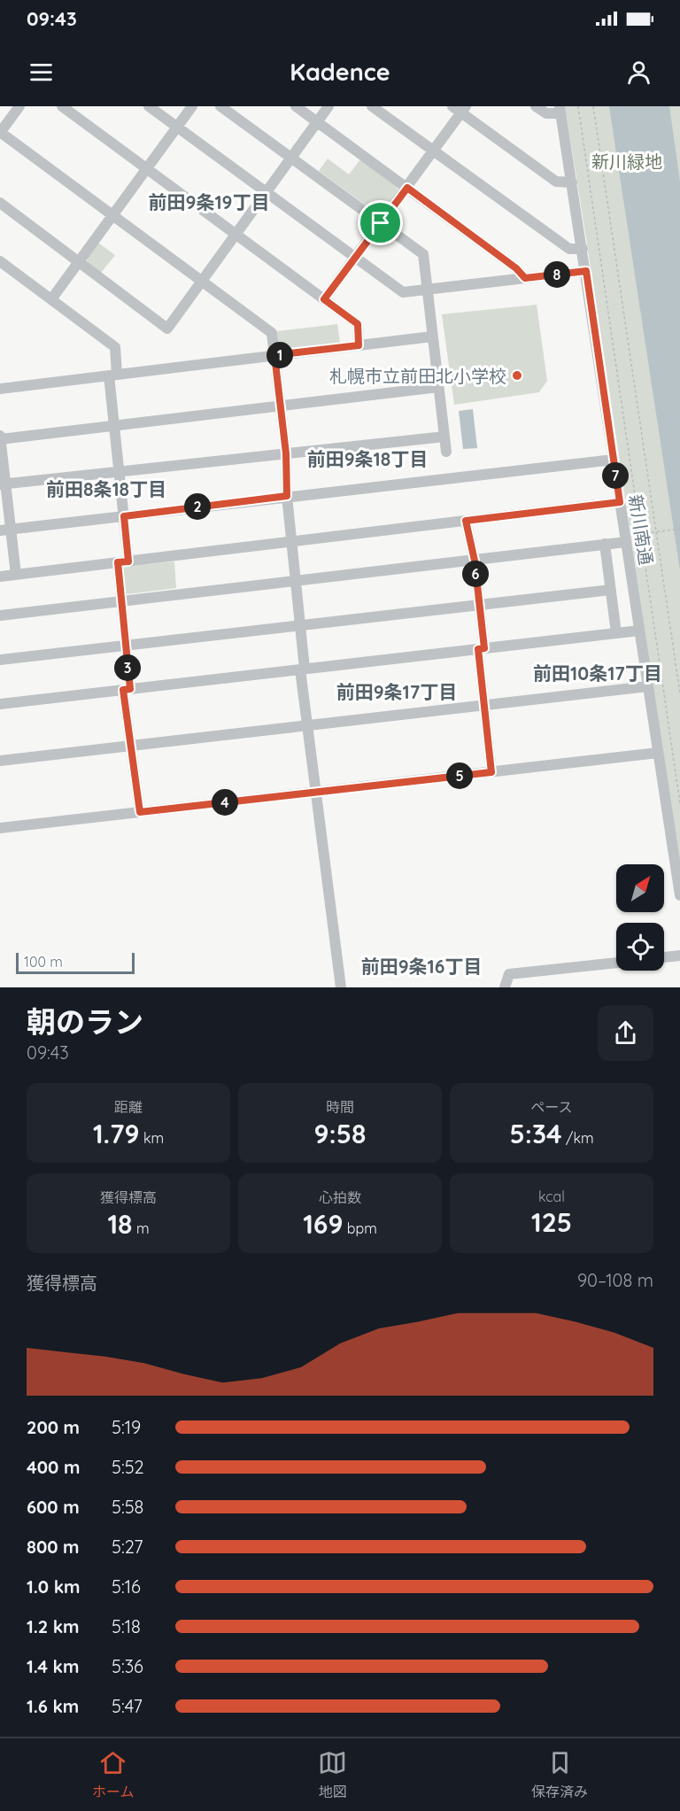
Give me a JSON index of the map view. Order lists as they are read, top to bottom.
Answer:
{
  "streets": {
    "street": ["新川南通"]
  },
  "districts": [
    "前田9条19丁目",
    "前田9条18丁目",
    "前田8条18丁目",
    "前田10条17丁目",
    "前田9条17丁目",
    "前田9条16丁目"
  ],
  "parks": ["新川緑地"],
  "places": ["札幌市立前田北小学校"],
  "scale_bar": "100 m",
  "north": "top right",
  "page": {
    "status": "09:43",
    "header": "Kadence",
    "pins": [
      "8",
      "1",
      "7",
      "2",
      "6",
      "3",
      "5",
      "4"
    ],
    "scale": "100 m",
    "heading": ["朝のラン", "09:43"],
    "stats": [
      ["距離", "1.79 km"],
      ["時間", "9:58"],
      ["ペース", "5:34 /km"],
      ["獲得標高", "18 m"],
      ["心拍数", "169 bpm"],
      ["kcal", "125"]
    ],
    "chart": ["獲得標高", "90–108 m"],
    "list": [
      {
        "name": "200 m",
        "note": "5:19"
      },
      {
        "name": "400 m",
        "note": "5:52"
      },
      {
        "name": "600 m",
        "note": "5:58"
      },
      {
        "name": "800 m",
        "note": "5:27"
      },
      {
        "name": "1.0 km",
        "note": "5:16"
      },
      {
        "name": "1.2 km",
        "note": "5:18"
      },
      {
        "name": "1.4 km",
        "note": "5:36"
      },
      {
        "name": "1.6 km",
        "note": "5:47"
      }
    ],
    "tabs": ["ホーム", "地図", "保存済み"]
  }
}
